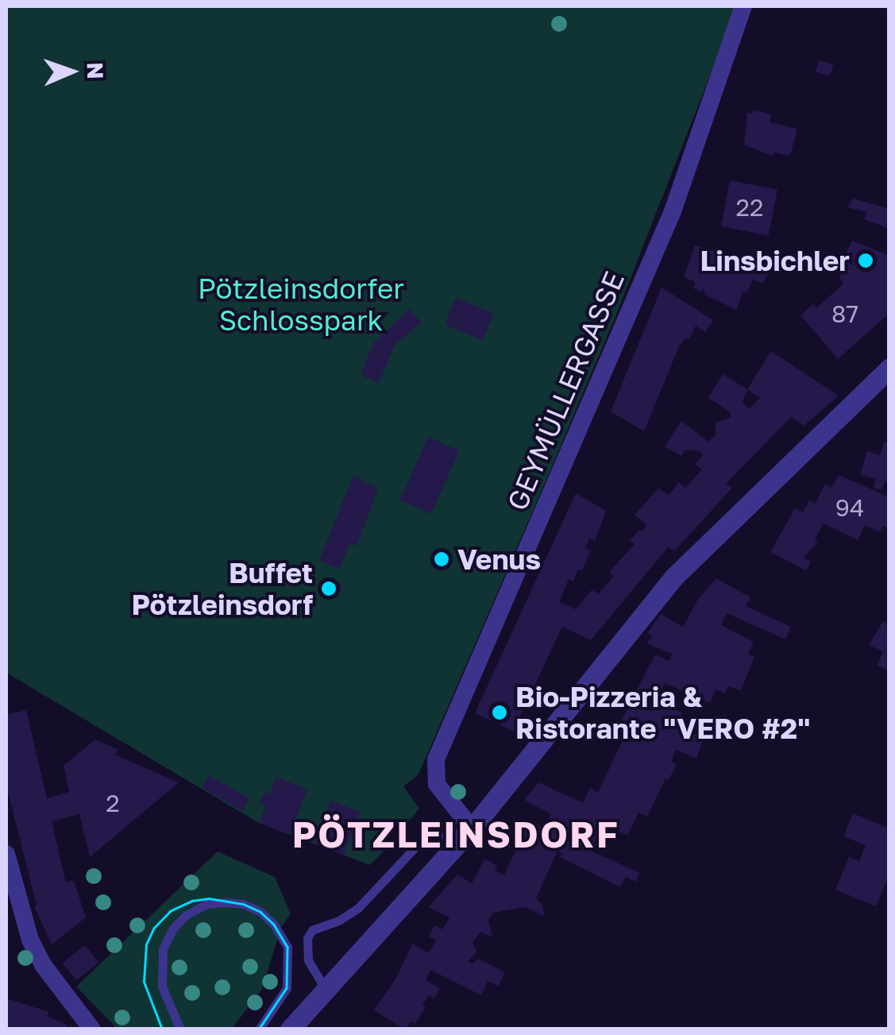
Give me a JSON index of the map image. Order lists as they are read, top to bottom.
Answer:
{
  "streets": {
    "street": ["GEYMÜLLERGASSE"]
  },
  "districts": ["PÖTZLEINSDORF"],
  "parks": ["Pötzleinsdorfer Schlosspark"],
  "places": [
    "Linsbichler",
    "Venus",
    "Buffet Pötzleinsdorf",
    "Bio-Pizzeria & Ristorante \"VERO #2\""
  ],
  "house_numbers": [
    "22",
    "87",
    "94",
    "2"
  ],
  "north": "right"
}
